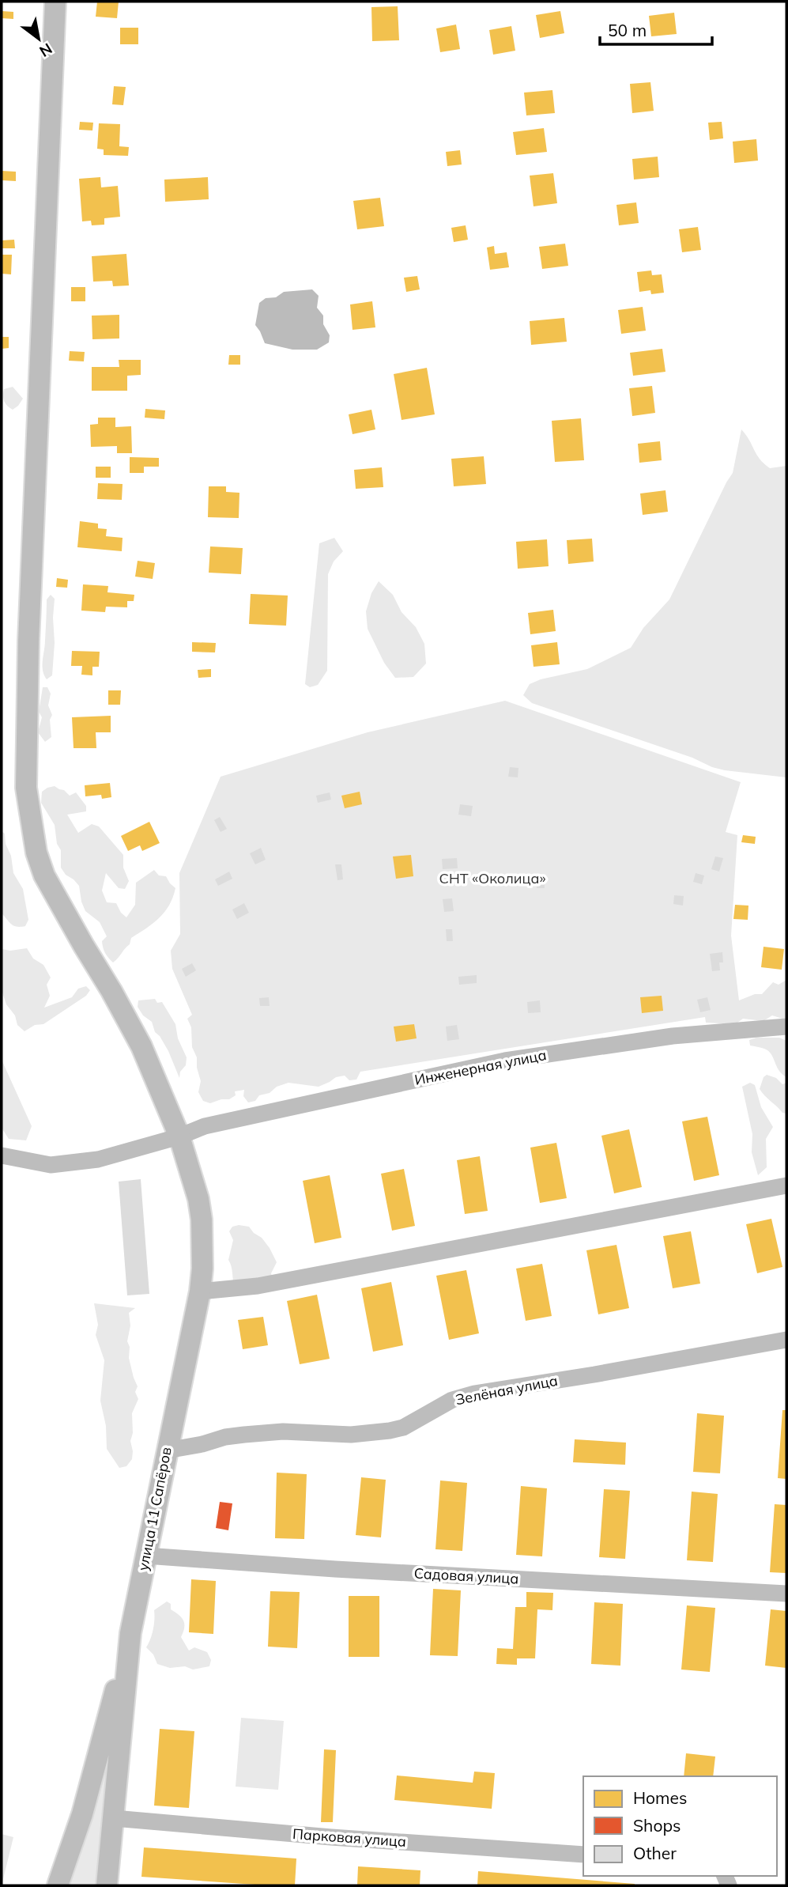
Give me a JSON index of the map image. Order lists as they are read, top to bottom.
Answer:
{
  "streets": {
    "main road": ["улица 11 Сапёров"],
    "street": [
      "Инженерная улица",
      "Зелёная улица",
      "Садовая улица",
      "Парковая улица"
    ]
  },
  "crossings": [
    ["Инженерная улица", "улица 11 Сапёров"],
    ["Зелёная улица", "улица 11 Сапёров"],
    ["улица 11 Сапёров", "Садовая улица"],
    ["улица 11 Сапёров", "Парковая улица"]
  ],
  "parks": ["СНТ «Околица»"],
  "legend": ["Homes", "Shops", "Other"],
  "scale_bar": "50 m",
  "north": "bottom right"
}
